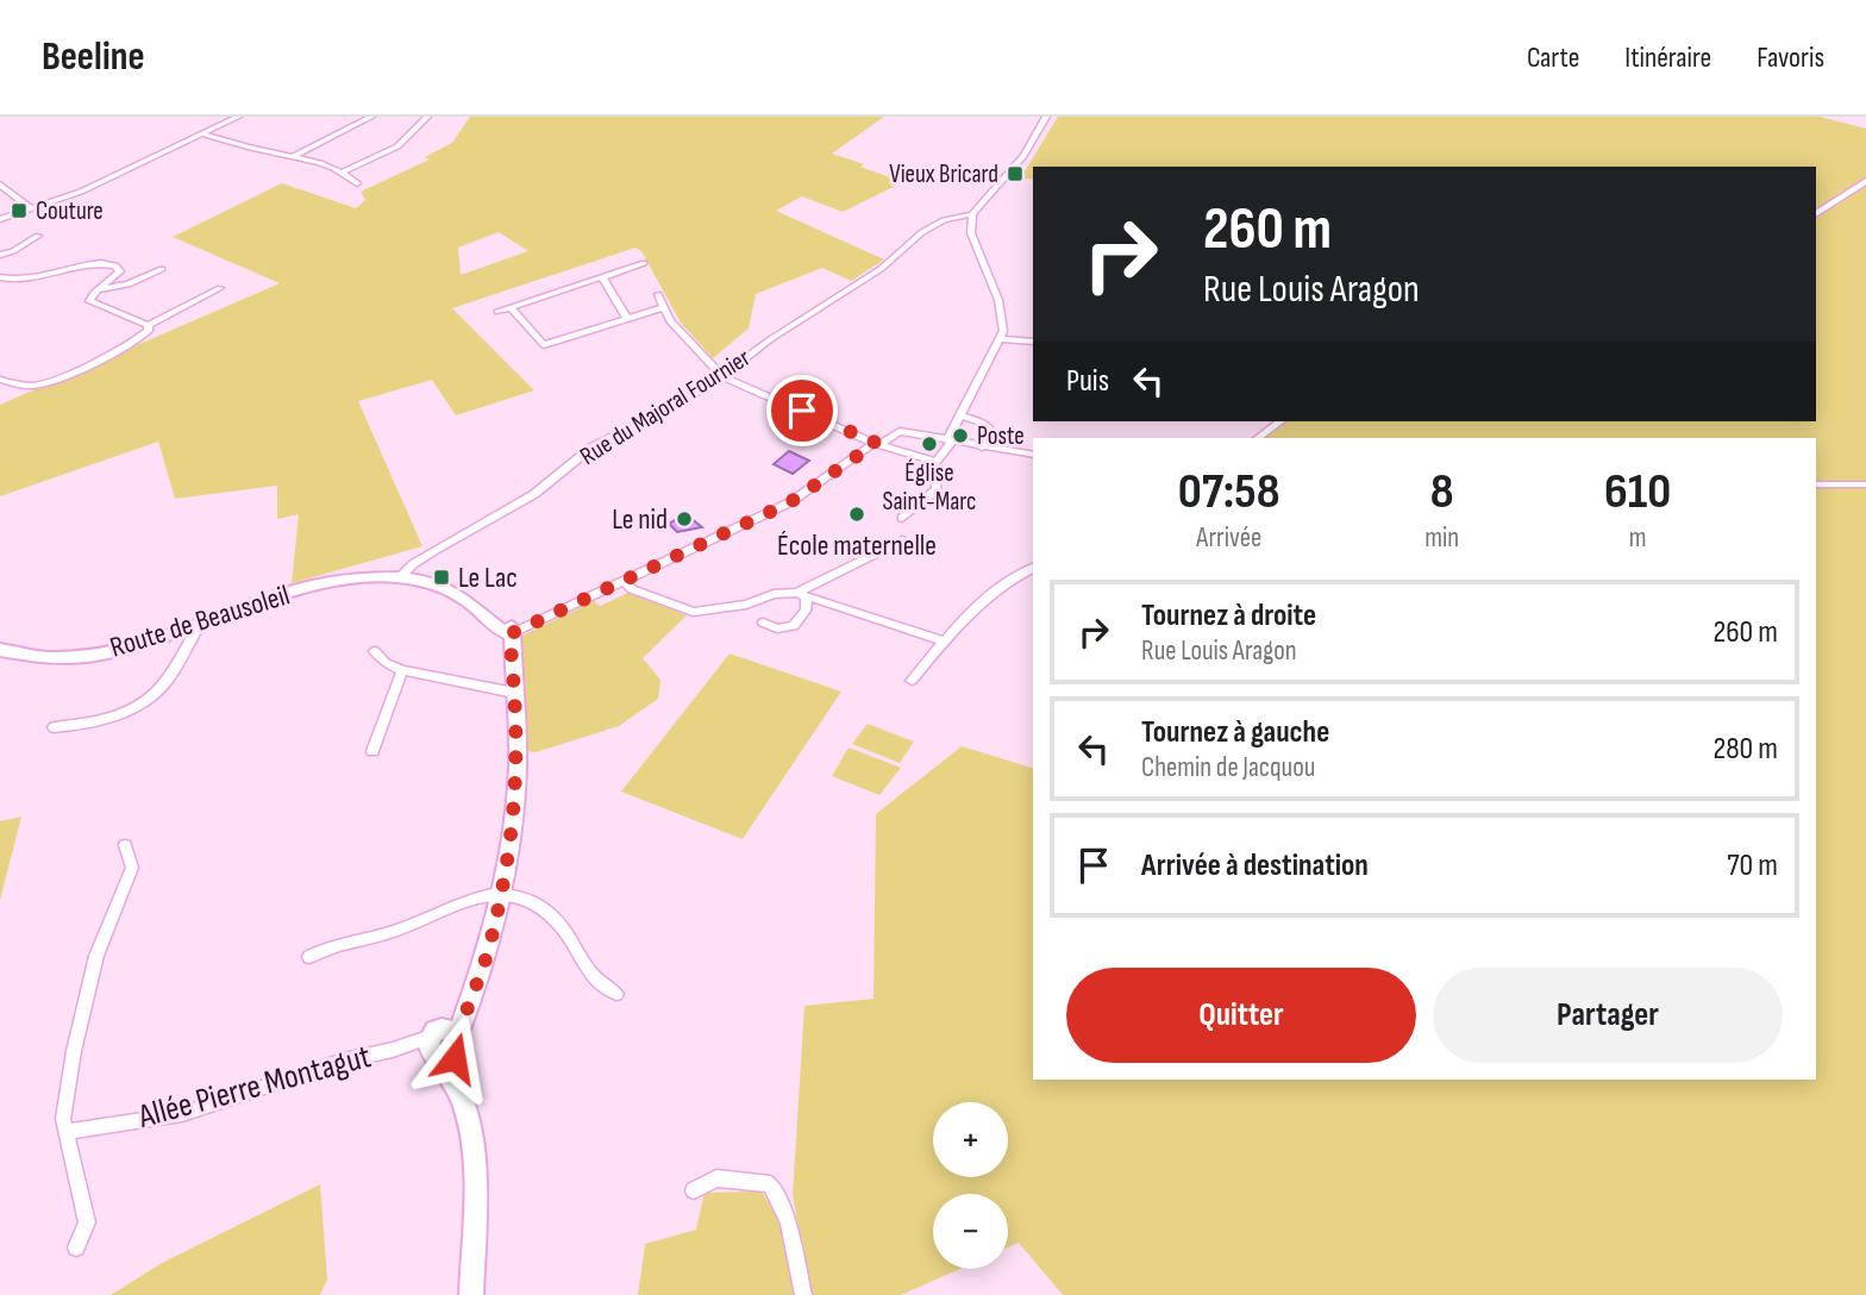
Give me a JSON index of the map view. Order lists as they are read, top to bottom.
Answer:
{
  "streets": {
    "main road": ["Route de Beausoleil"],
    "street": ["Rue du Majoral Fournier", "Allée Pierre Montagut"]
  },
  "crossings": [
    ["Rue du Majoral Fournier", "Route de Beausoleil"]
  ],
  "places": {
    "transit": ["Vieux Bricard", "Couture", "Le Lac"],
    "other": [
      "Poste",
      "Église Saint-Marc",
      "École maternelle",
      "Le nid"
    ]
  },
  "page": {
    "header": "Beeline",
    "nav": ["Carte", "Itinéraire", "Favoris"],
    "turn": ["260 m", "Rue Louis Aragon"],
    "then": "Puis",
    "eta": [
      "07:58",
      "Arrivée",
      "8",
      "min",
      "610",
      "m"
    ],
    "list": [
      {
        "name": "Tournez à droite",
        "note": "Rue Louis Aragon",
        "value": "260 m"
      },
      {
        "name": "Tournez à gauche",
        "note": "Chemin de Jacquou",
        "value": "280 m"
      },
      {
        "name": "Arrivée à destination",
        "value": "70 m"
      }
    ],
    "buttons": ["Quitter", "Partager"],
    "map_buttons": ["+", "−"]
  }
}
